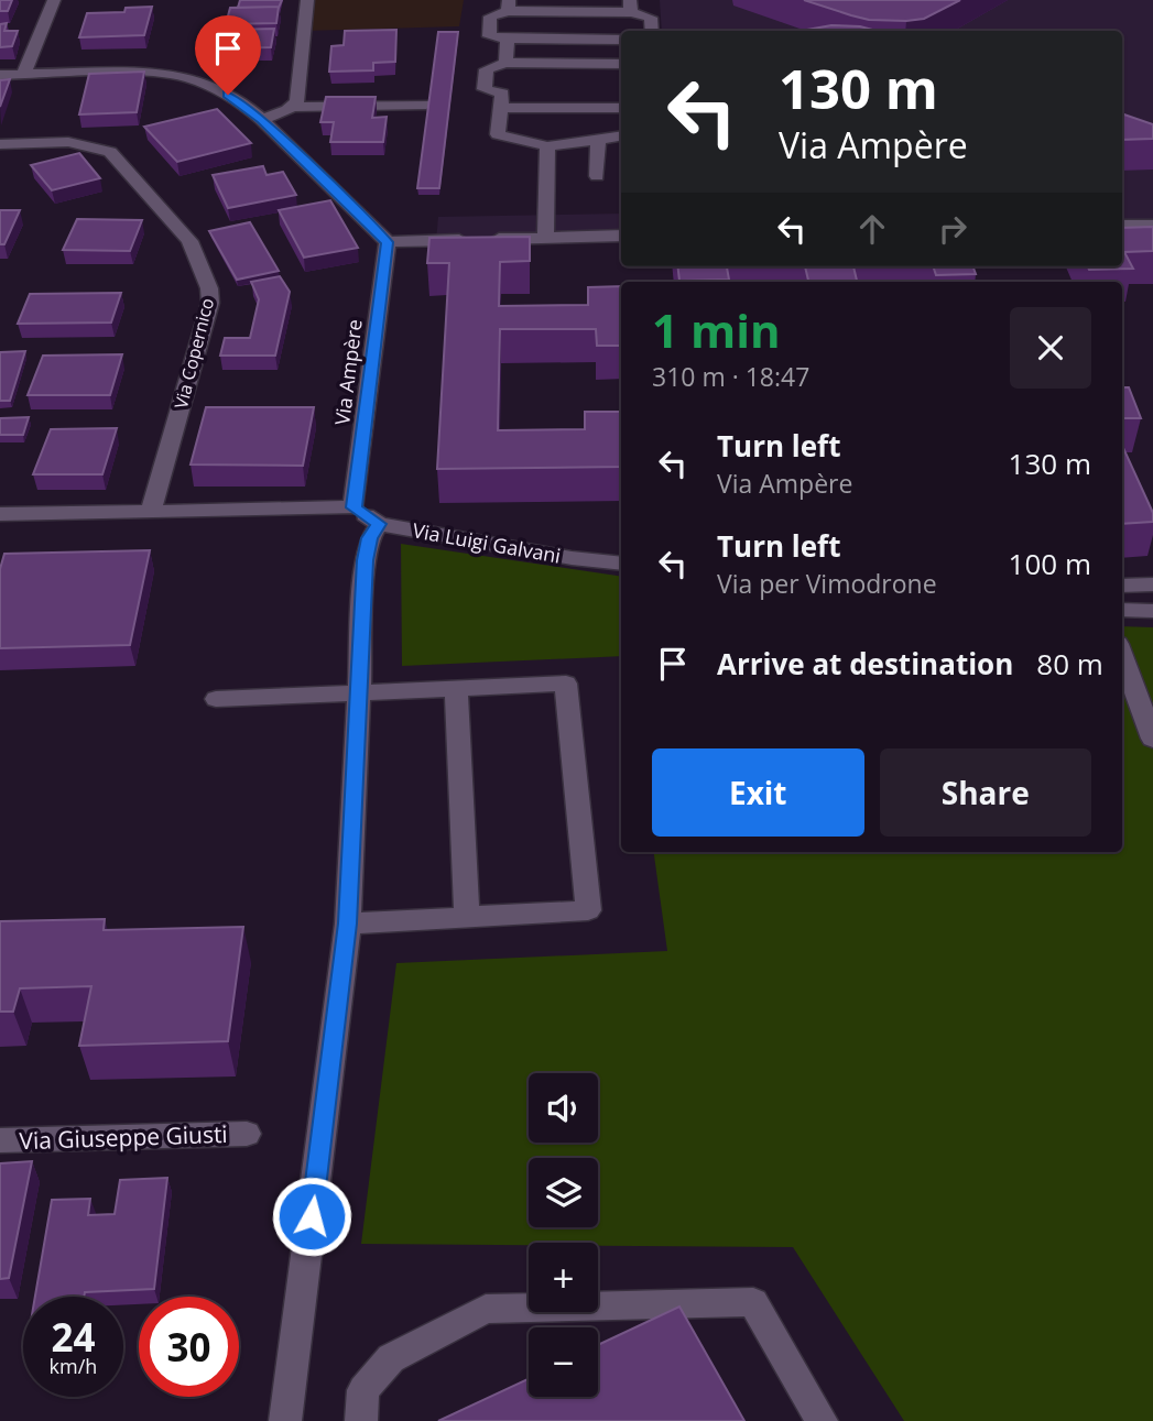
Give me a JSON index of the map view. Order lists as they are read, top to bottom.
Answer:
{
  "streets": {
    "street": [
      "Via Copernico",
      "Via Ampère",
      "Via Luigi Galvani",
      "Via Giuseppe Giusti"
    ]
  },
  "crossings": [
    ["Via Ampère", "Via Luigi Galvani"]
  ],
  "page": {
    "turn": ["130 m", "Via Ampère"],
    "heading": ["1 min", "310 m · 18:47"],
    "list": [
      {
        "name": "Turn left",
        "note": "Via Ampère",
        "value": "130 m"
      },
      {
        "name": "Turn left",
        "note": "Via per Vimodrone",
        "value": "100 m"
      },
      {
        "name": "Arrive at destination",
        "value": "80 m"
      }
    ],
    "buttons": ["Exit", "Share"],
    "map_buttons": ["+", "−"],
    "speed": "24 km/h",
    "limit": "30"
  }
}
